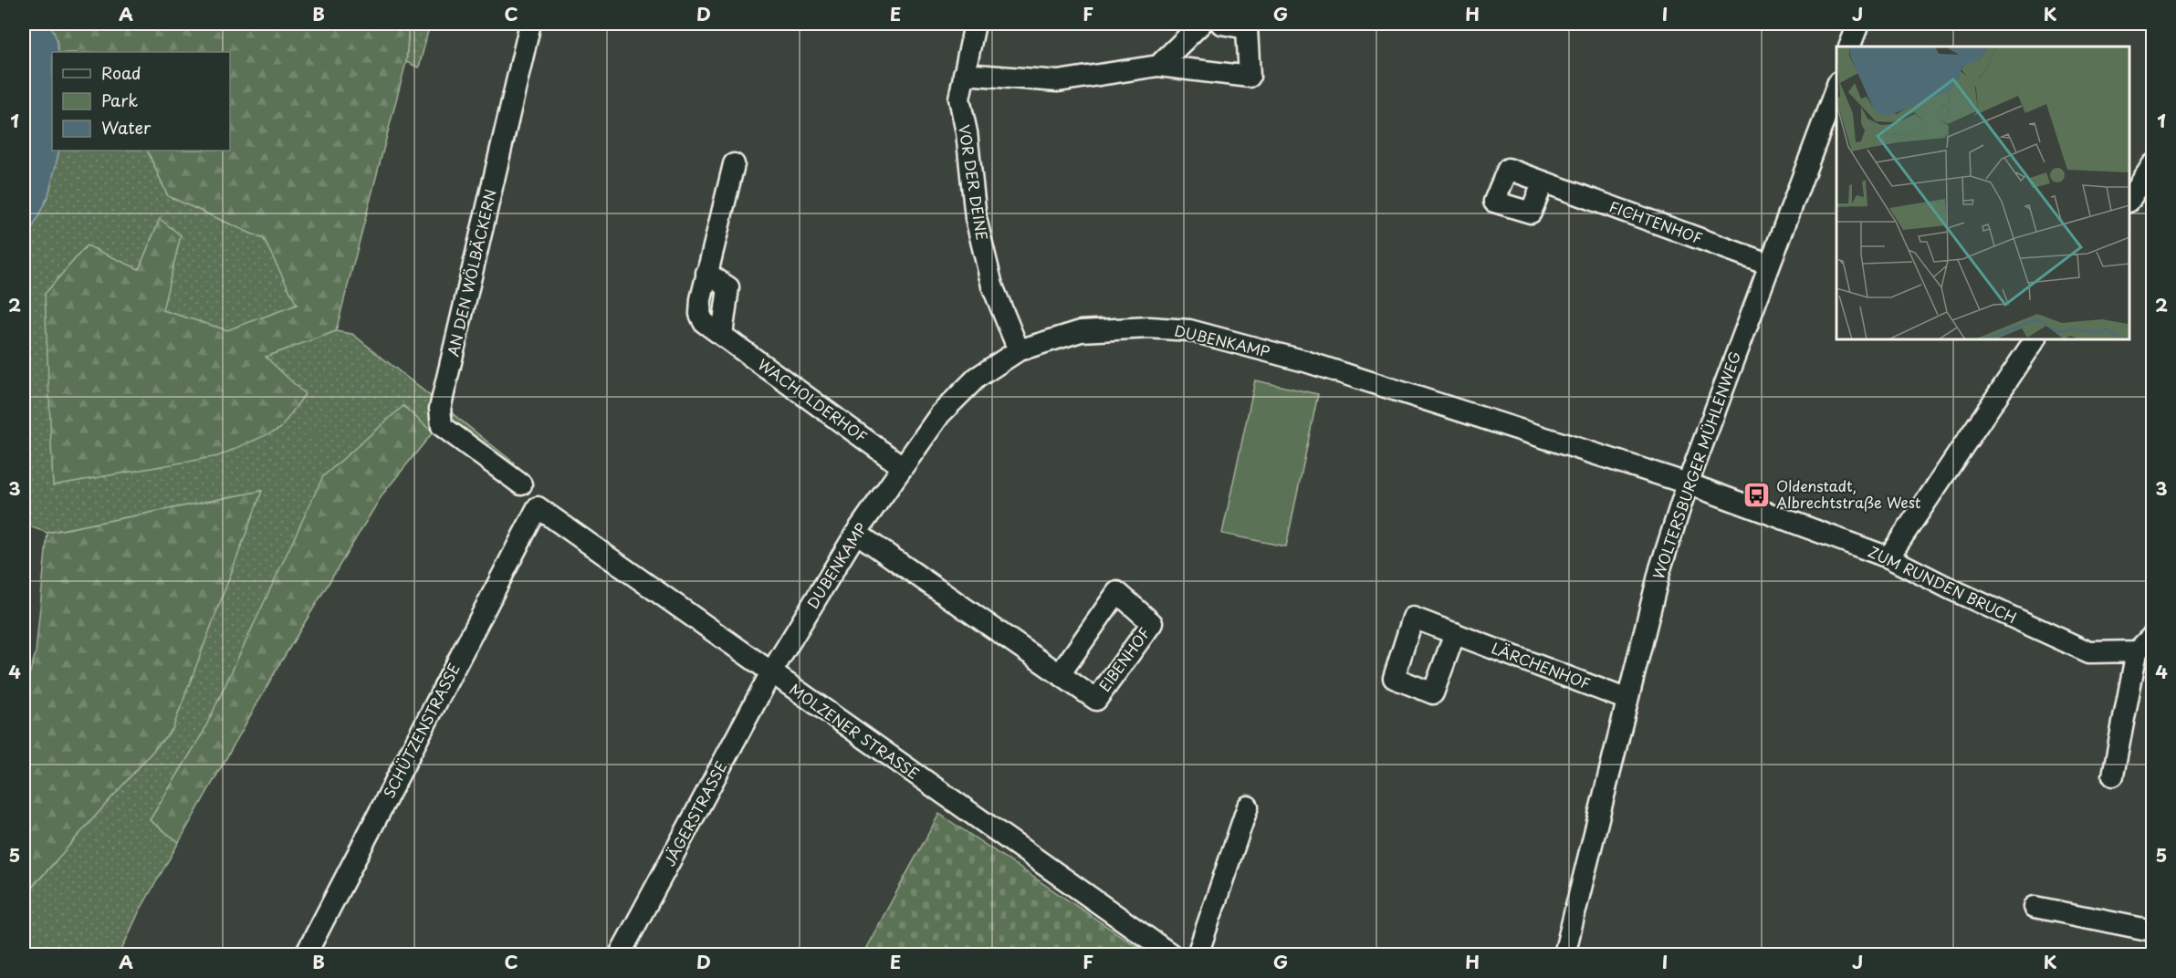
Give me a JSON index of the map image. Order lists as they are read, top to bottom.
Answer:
{
  "streets": {
    "street": [
      "VOR DER DEINE",
      "FICHTENHOF",
      "AN DEN WÖLBÄCKERN",
      "DUBENKAMP",
      "WACHOLDERHOF",
      "WOLTERSBURGER MÜHLENWEG",
      "ZUM RUNDEN BRUCH",
      "EIBENHOF",
      "LÄRCHENHOF",
      "SCHÜTZENSTRASSE",
      "MOLZENER STRASSE",
      "JÄGERSTRASSE"
    ]
  },
  "crossings": [
    ["VOR DER DEINE", "DUBENKAMP"],
    ["FICHTENHOF", "WOLTERSBURGER MÜHLENWEG"],
    ["DUBENKAMP", "WACHOLDERHOF"],
    ["DUBENKAMP", "WOLTERSBURGER MÜHLENWEG"],
    ["DUBENKAMP", "ZUM RUNDEN BRUCH"],
    ["DUBENKAMP", "EIBENHOF"],
    ["DUBENKAMP", "MOLZENER STRASSE"],
    ["DUBENKAMP", "JÄGERSTRASSE"],
    ["WOLTERSBURGER MÜHLENWEG", "ZUM RUNDEN BRUCH"],
    ["WOLTERSBURGER MÜHLENWEG", "LÄRCHENHOF"],
    ["SCHÜTZENSTRASSE", "MOLZENER STRASSE"],
    ["MOLZENER STRASSE", "JÄGERSTRASSE"]
  ],
  "places": {
    "bus stop": ["Oldenstadt, Albrechtstraße West"]
  },
  "legend": ["Road", "Park", "Water"],
  "grid": {
    "columns": [
      "A",
      "B",
      "C",
      "D",
      "E",
      "F",
      "G",
      "H",
      "I",
      "J",
      "K"
    ],
    "rows": [
      "1",
      "2",
      "3",
      "4",
      "5"
    ]
  }
}
